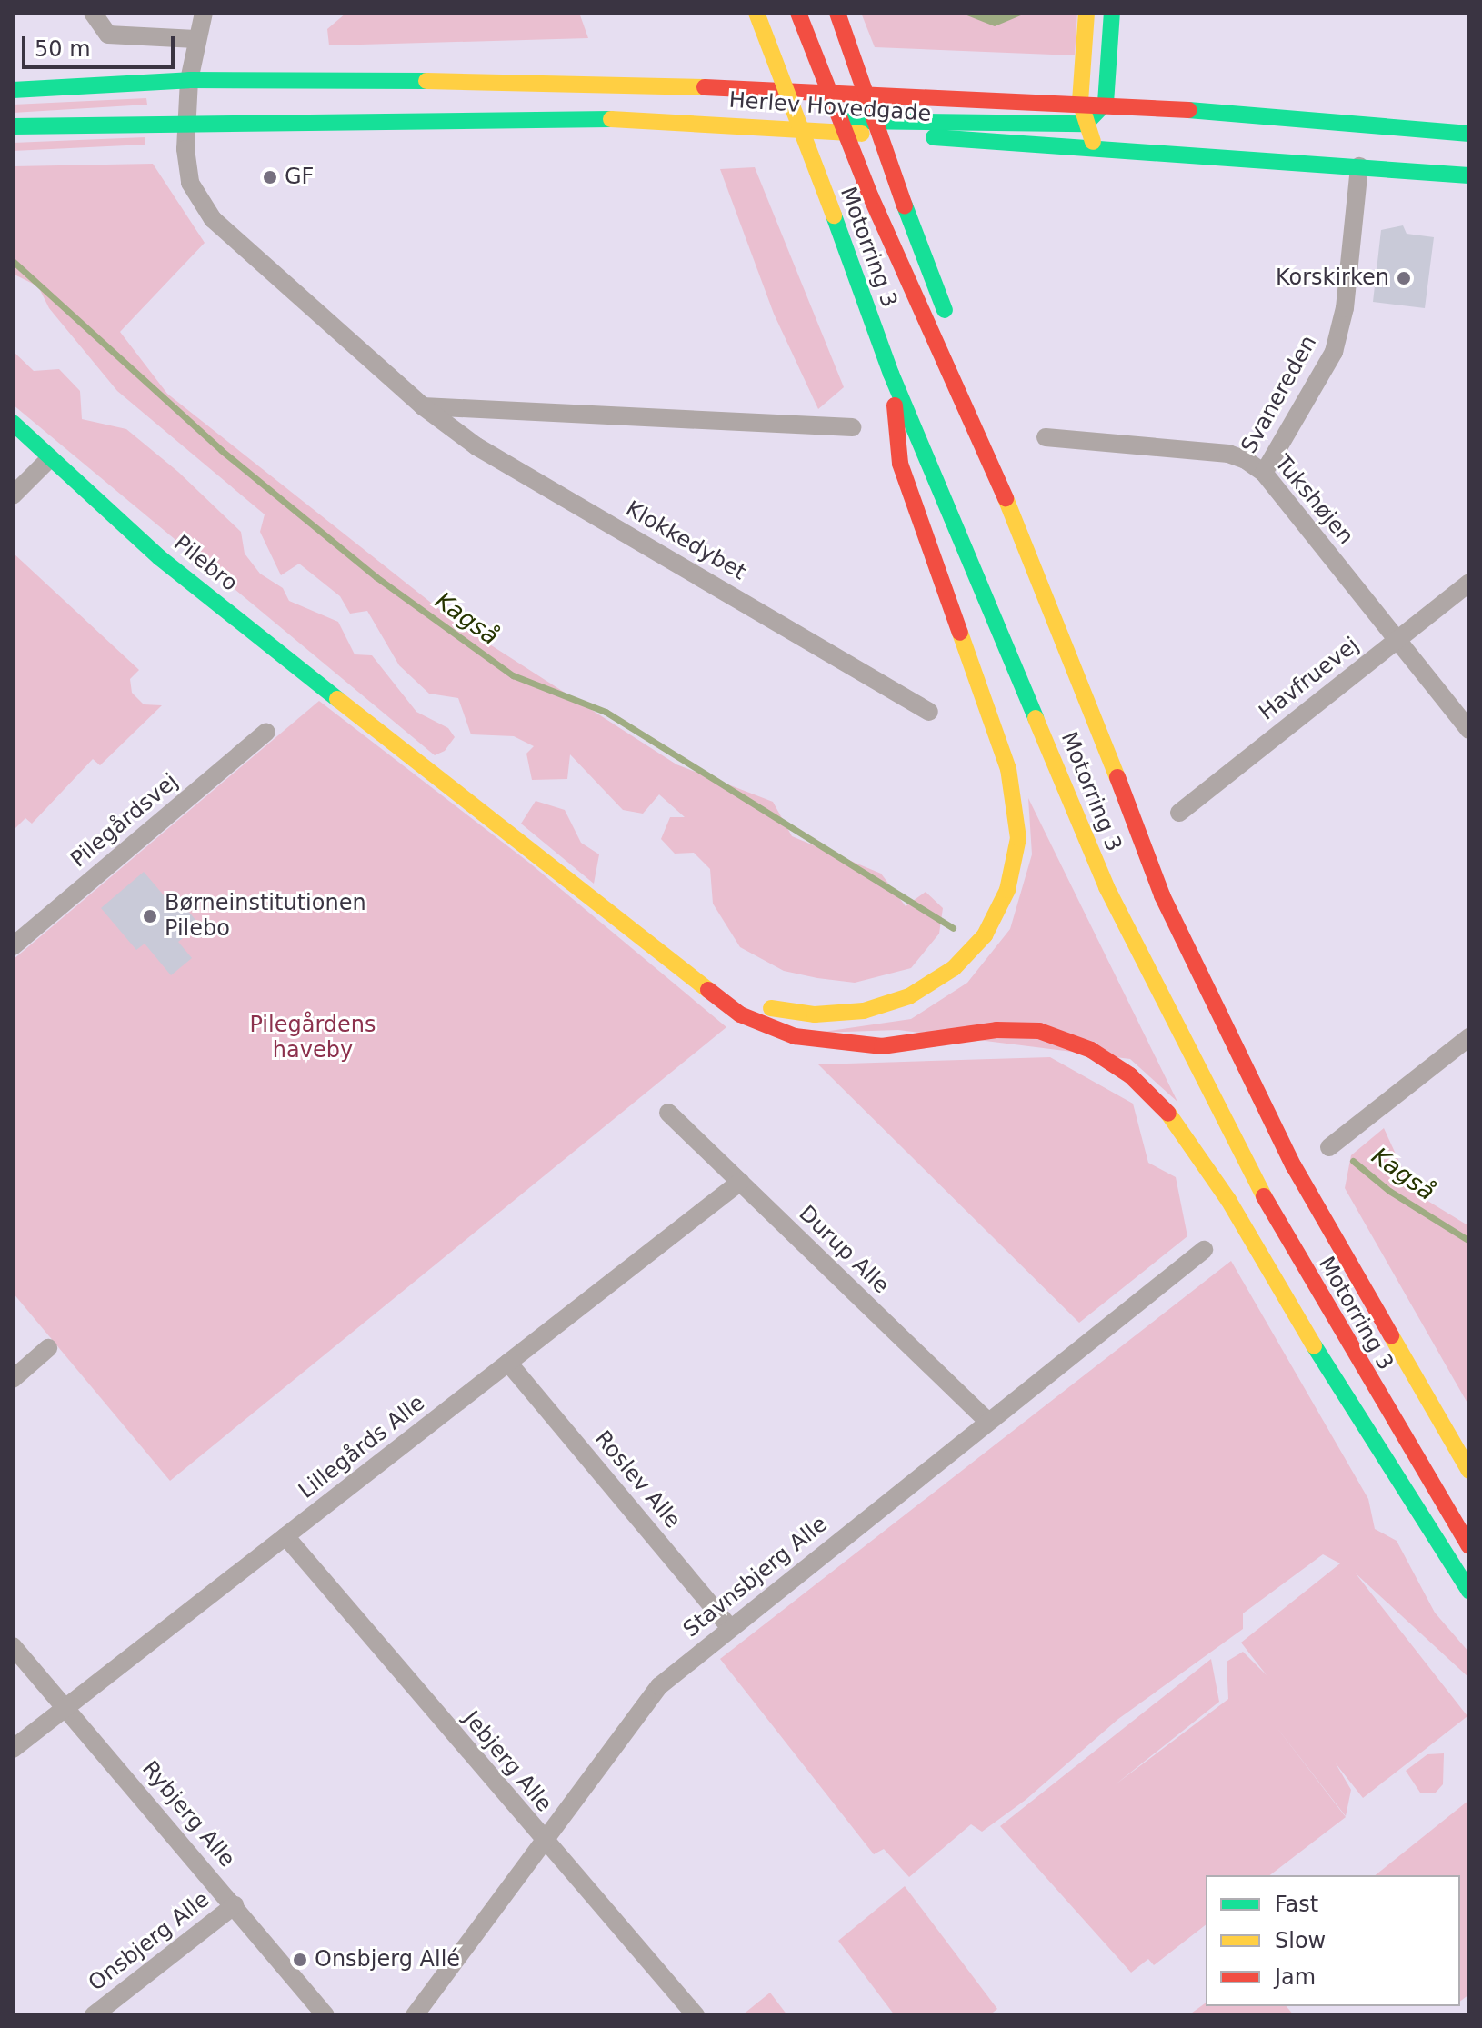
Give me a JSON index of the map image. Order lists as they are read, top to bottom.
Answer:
{
  "streets": {
    "main road": ["Herlev Hovedgade", "Motorring 3", "Pilebro"],
    "street": [
      "Svanereden",
      "Tukshøjen",
      "Klokkedybet",
      "Havfruevej",
      "Pilegårdsvej",
      "Durup Alle",
      "Lillegårds Alle",
      "Roslev Alle",
      "Stavnsbjerg Alle",
      "Jebjerg Alle",
      "Rybjerg Alle",
      "Onsbjerg Alle"
    ]
  },
  "crossings": [
    ["Herlev Hovedgade", "Svanereden"],
    ["Herlev Hovedgade", "Klokkedybet"],
    ["Svanereden", "Tukshøjen"],
    ["Tukshøjen", "Havfruevej"],
    ["Durup Alle", "Lillegårds Alle"],
    ["Durup Alle", "Stavnsbjerg Alle"],
    ["Lillegårds Alle", "Roslev Alle"],
    ["Lillegårds Alle", "Jebjerg Alle"],
    ["Lillegårds Alle", "Rybjerg Alle"],
    ["Roslev Alle", "Stavnsbjerg Alle"],
    ["Stavnsbjerg Alle", "Jebjerg Alle"],
    ["Rybjerg Alle", "Onsbjerg Alle"]
  ],
  "water": ["Kagså"],
  "parks": ["Pilegårdens haveby"],
  "places": [
    "GF",
    "Korskirken",
    "Børneinstitutionen Pilebo",
    "Onsbjerg Allé"
  ],
  "legend": ["Fast", "Slow", "Jam"],
  "scale_bar": "50 m"
}
